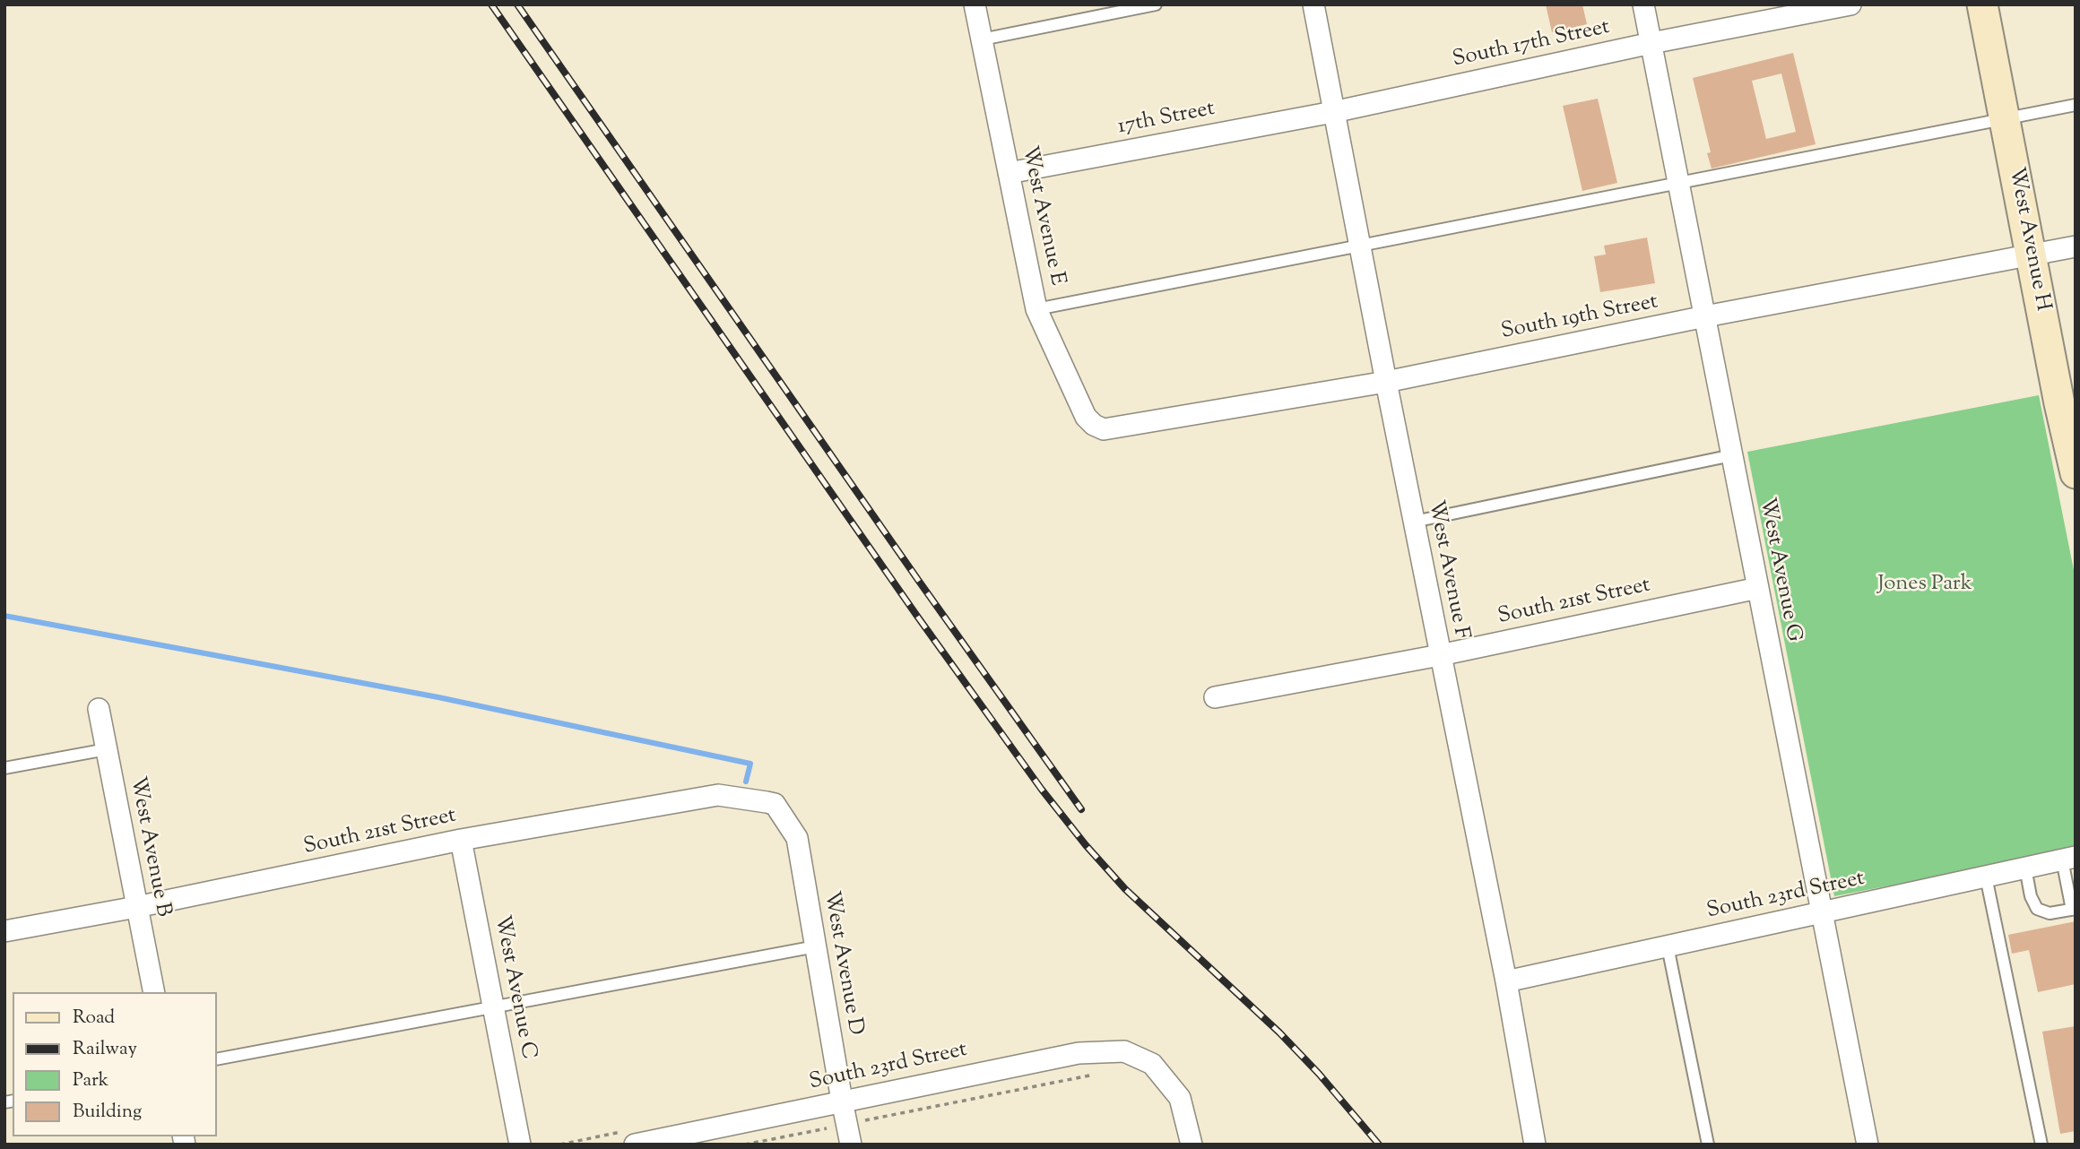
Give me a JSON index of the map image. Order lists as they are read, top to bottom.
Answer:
{
  "streets": {
    "main road": ["West Avenue H"],
    "street": [
      "South 17th Street",
      "17th Street",
      "West Avenue E",
      "South 19th Street",
      "West Avenue F",
      "West Avenue G",
      "South 21st Street",
      "West Avenue B",
      "South 23rd Street",
      "West Avenue D",
      "West Avenue C"
    ]
  },
  "crossings": [
    ["South 17th Street", "17th Street"],
    ["South 17th Street", "West Avenue F"],
    ["South 17th Street", "West Avenue G"],
    ["17th Street", "West Avenue E"],
    ["17th Street", "West Avenue F"],
    ["West Avenue E", "South 19th Street"],
    ["West Avenue H", "South 19th Street"],
    ["South 19th Street", "West Avenue F"],
    ["South 19th Street", "West Avenue G"],
    ["West Avenue F", "South 21st Street"],
    ["West Avenue F", "South 23rd Street"],
    ["West Avenue G", "South 21st Street"],
    ["West Avenue G", "South 23rd Street"],
    ["South 21st Street", "West Avenue B"],
    ["South 21st Street", "West Avenue D"],
    ["South 21st Street", "West Avenue C"],
    ["South 23rd Street", "West Avenue D"]
  ],
  "parks": ["Jones Park"],
  "legend": [
    "Road",
    "Railway",
    "Park",
    "Building"
  ]
}
